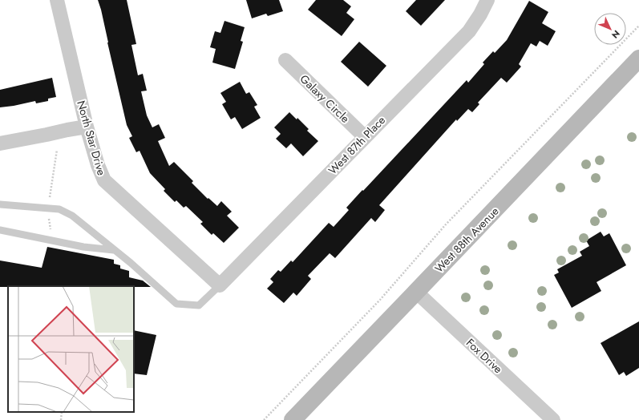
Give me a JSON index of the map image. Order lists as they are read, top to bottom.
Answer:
{
  "streets": {
    "main road": ["West 88th Avenue"],
    "street": [
      "Galaxy Circle",
      "North Star Drive",
      "West 87th Place",
      "Fox Drive"
    ]
  },
  "crossings": [
    ["Galaxy Circle", "West 87th Place"],
    ["North Star Drive", "West 87th Place"],
    ["West 88th Avenue", "Fox Drive"]
  ],
  "north": "bottom right"
}
